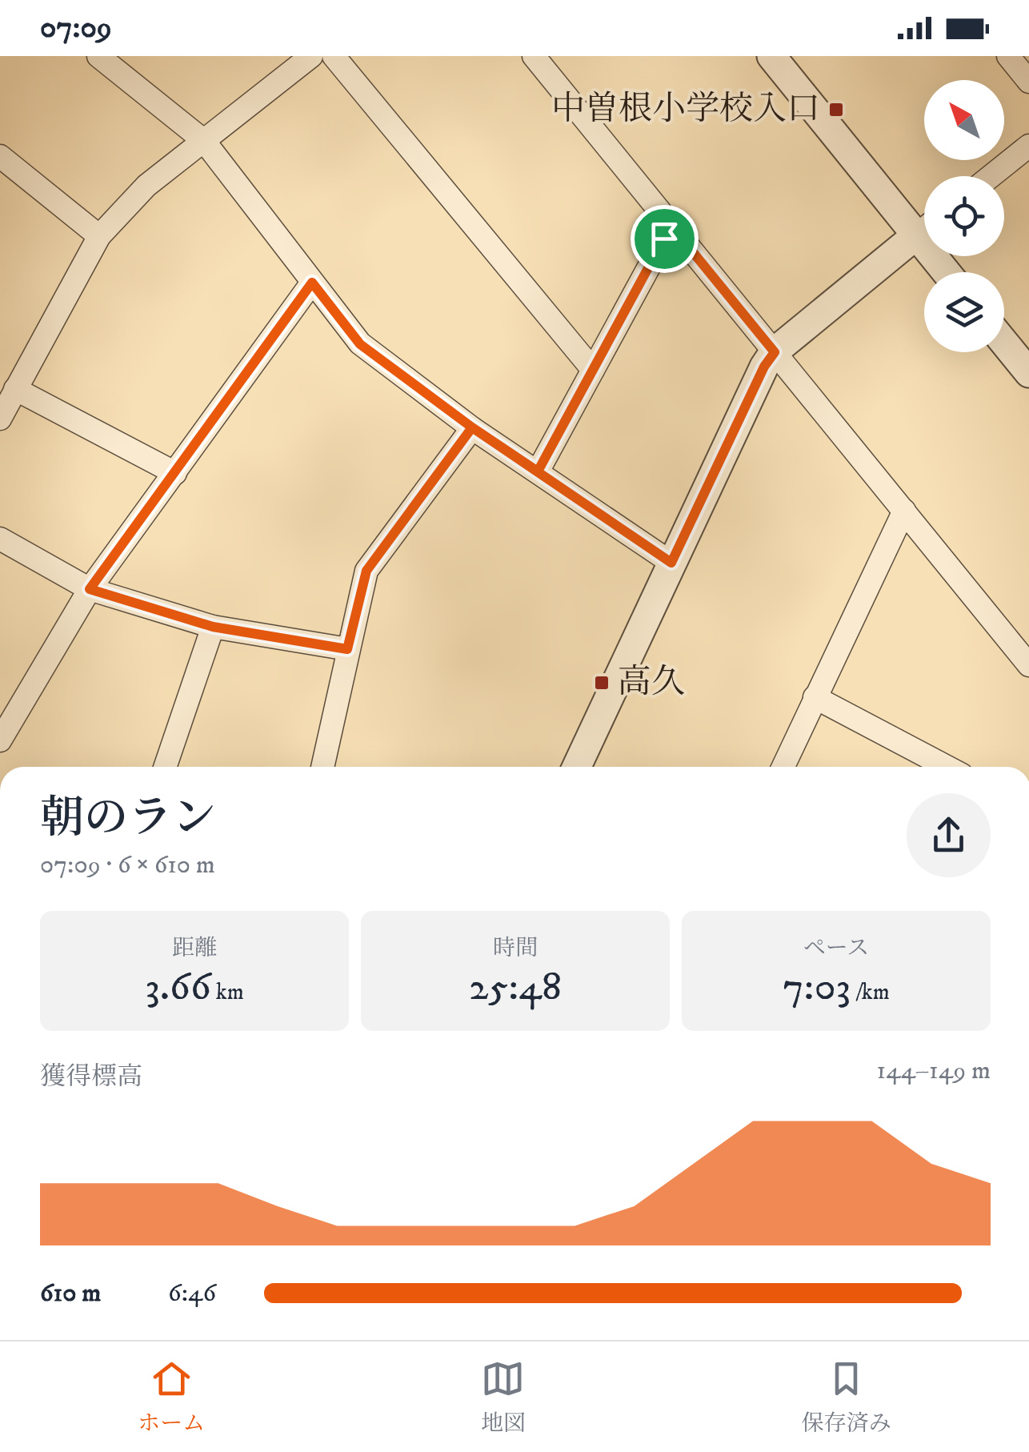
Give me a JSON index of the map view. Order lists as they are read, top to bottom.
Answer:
{
  "places": {
    "transit": ["中曽根小学校入口", "高久"]
  },
  "north": "top left",
  "page": {
    "status": "07:09",
    "heading": ["朝のラン", "07:09 · 6 × 610 m"],
    "stats": [
      ["距離", "3.66 km"],
      ["時間", "25:48"],
      ["ペース", "7:03 /km"]
    ],
    "chart": ["獲得標高", "144–149 m"],
    "list": [
      {
        "name": "610 m",
        "note": "6:46"
      }
    ],
    "tabs": ["ホーム", "地図", "保存済み"]
  }
}
